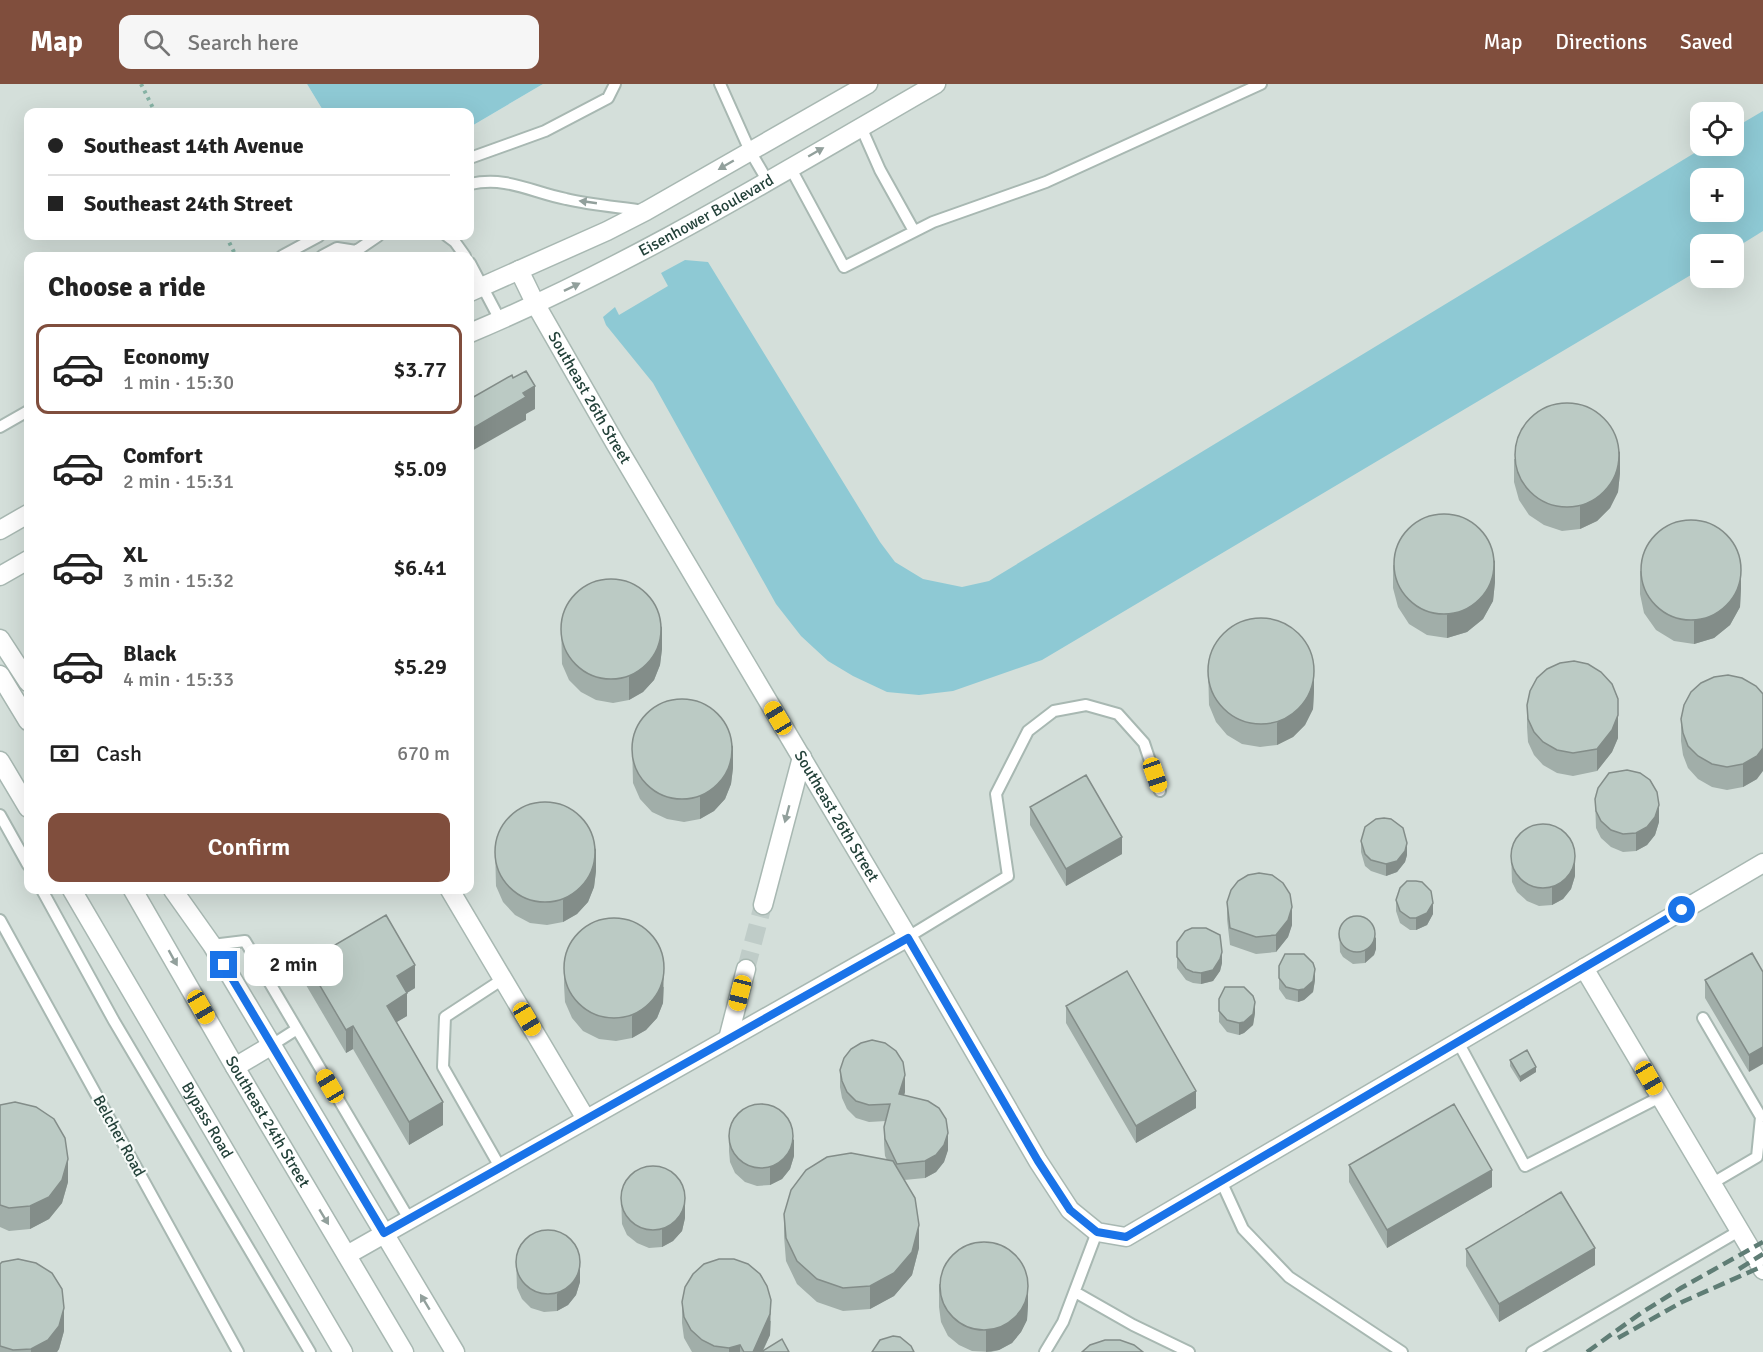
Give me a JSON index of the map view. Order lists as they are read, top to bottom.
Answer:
{
  "streets": {
    "street": [
      "Eisenhower Boulevard",
      "Southeast 26th Street",
      "Bypass Road",
      "Southeast 24th Street"
    ],
    "lane": ["Belcher Road"]
  },
  "crossings": [
    ["Eisenhower Boulevard", "Southeast 26th Street"]
  ],
  "page": {
    "header": "Map",
    "search": "Search here",
    "nav": ["Map", "Directions", "Saved"],
    "map_buttons": ["+", "−"],
    "banner": ["Southeast 14th Avenue", "Southeast 24th Street"],
    "heading": "Choose a ride",
    "list": [
      {
        "name": "Economy",
        "note": "1 min · 15:30",
        "value": "$3.77"
      },
      {
        "name": "Comfort",
        "note": "2 min · 15:31",
        "value": "$5.09"
      },
      {
        "name": "XL",
        "note": "3 min · 15:32",
        "value": "$6.41"
      },
      {
        "name": "Black",
        "note": "4 min · 15:33",
        "value": "$5.29"
      }
    ],
    "pay": ["Cash", "670 m"],
    "buttons": "Confirm",
    "bubble": "2 min"
  }
}
